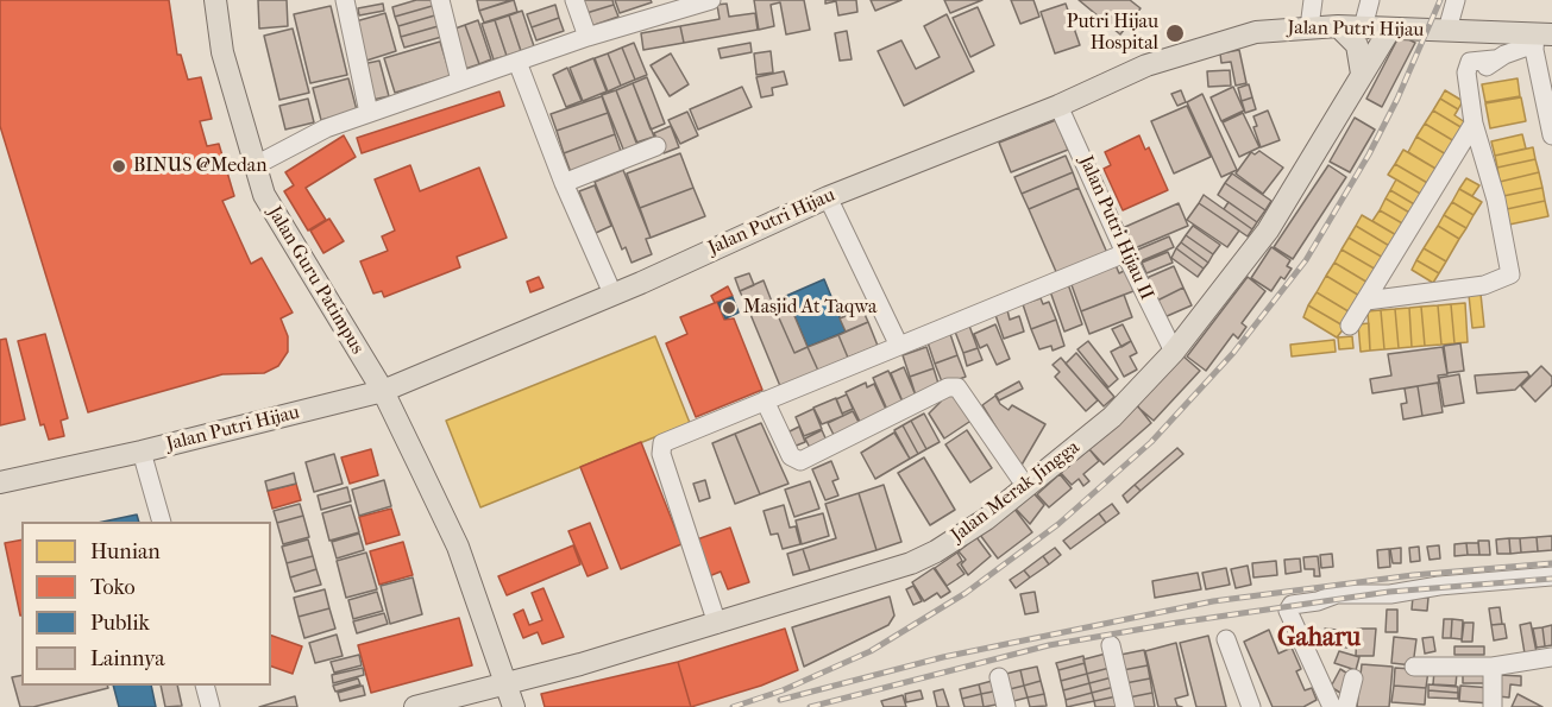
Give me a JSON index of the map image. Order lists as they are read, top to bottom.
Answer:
{
  "streets": {
    "main road": ["Jalan Putri Hijau", "Jalan Guru Patimpus", "Jalan Merak Jingga"],
    "street": ["Jalan Putri Hijau II"]
  },
  "crossings": [
    ["Jalan Putri Hijau", "Jalan Putri Hijau II"],
    ["Jalan Putri Hijau", "Jalan Guru Patimpus"],
    ["Jalan Putri Hijau", "Jalan Merak Jingga"],
    ["Jalan Putri Hijau II", "Jalan Merak Jingga"],
    ["Jalan Guru Patimpus", "Jalan Merak Jingga"]
  ],
  "districts": ["Gaharu"],
  "places": ["Putri Hijau Hospital", "BINUS @Medan", "Masjid At Taqwa"],
  "legend": [
    "Hunian",
    "Toko",
    "Publik",
    "Lainnya"
  ]
}
